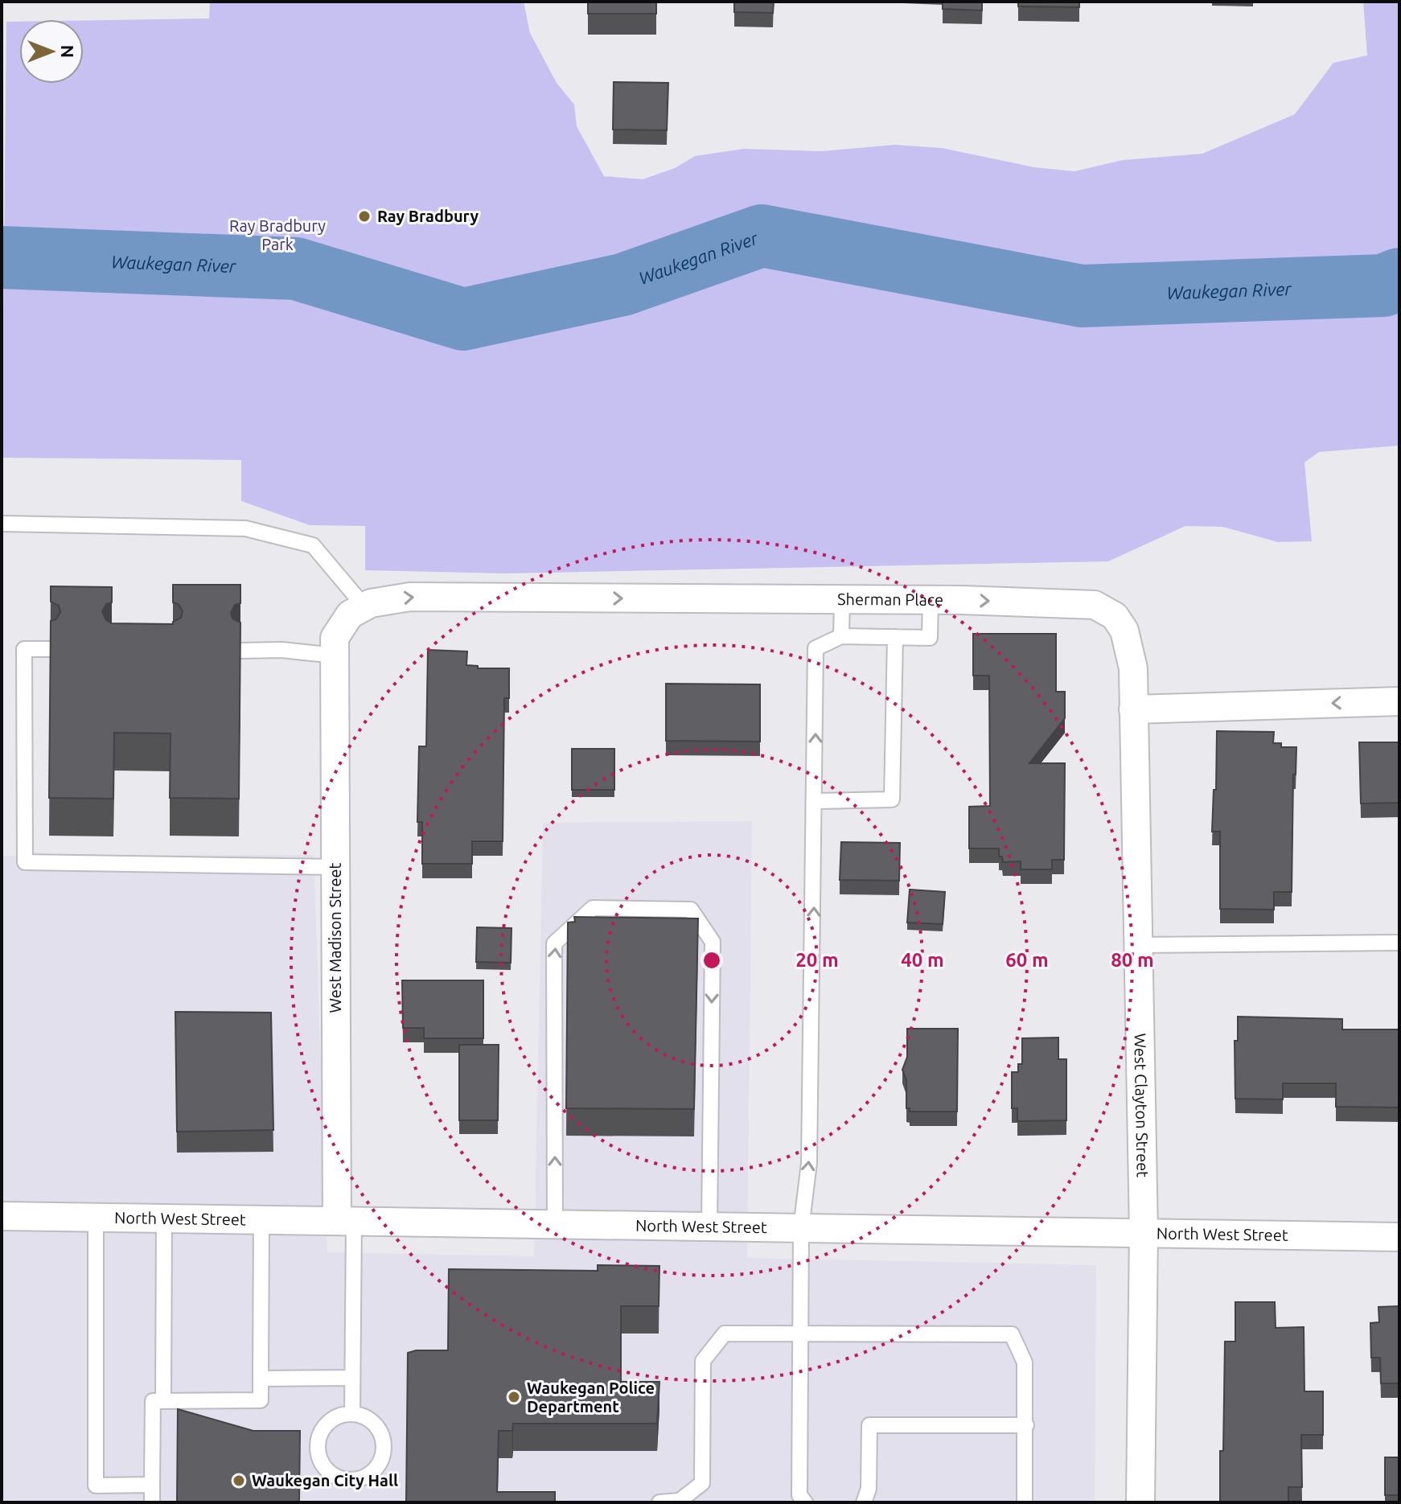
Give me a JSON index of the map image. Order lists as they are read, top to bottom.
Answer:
{
  "streets": {
    "street": [
      "Sherman Place",
      "West Madison Street",
      "West Clayton Street",
      "North West Street"
    ]
  },
  "crossings": [
    ["Sherman Place", "West Madison Street"],
    ["Sherman Place", "West Clayton Street"],
    ["West Madison Street", "North West Street"],
    ["West Clayton Street", "North West Street"]
  ],
  "water": ["Waukegan River"],
  "parks": ["Ray Bradbury Park"],
  "places": ["Ray Bradbury", "Waukegan Police Department", "Waukegan City Hall"],
  "north": "right",
  "rings": [
    "20 m",
    "40 m",
    "60 m",
    "80 m"
  ]
}
